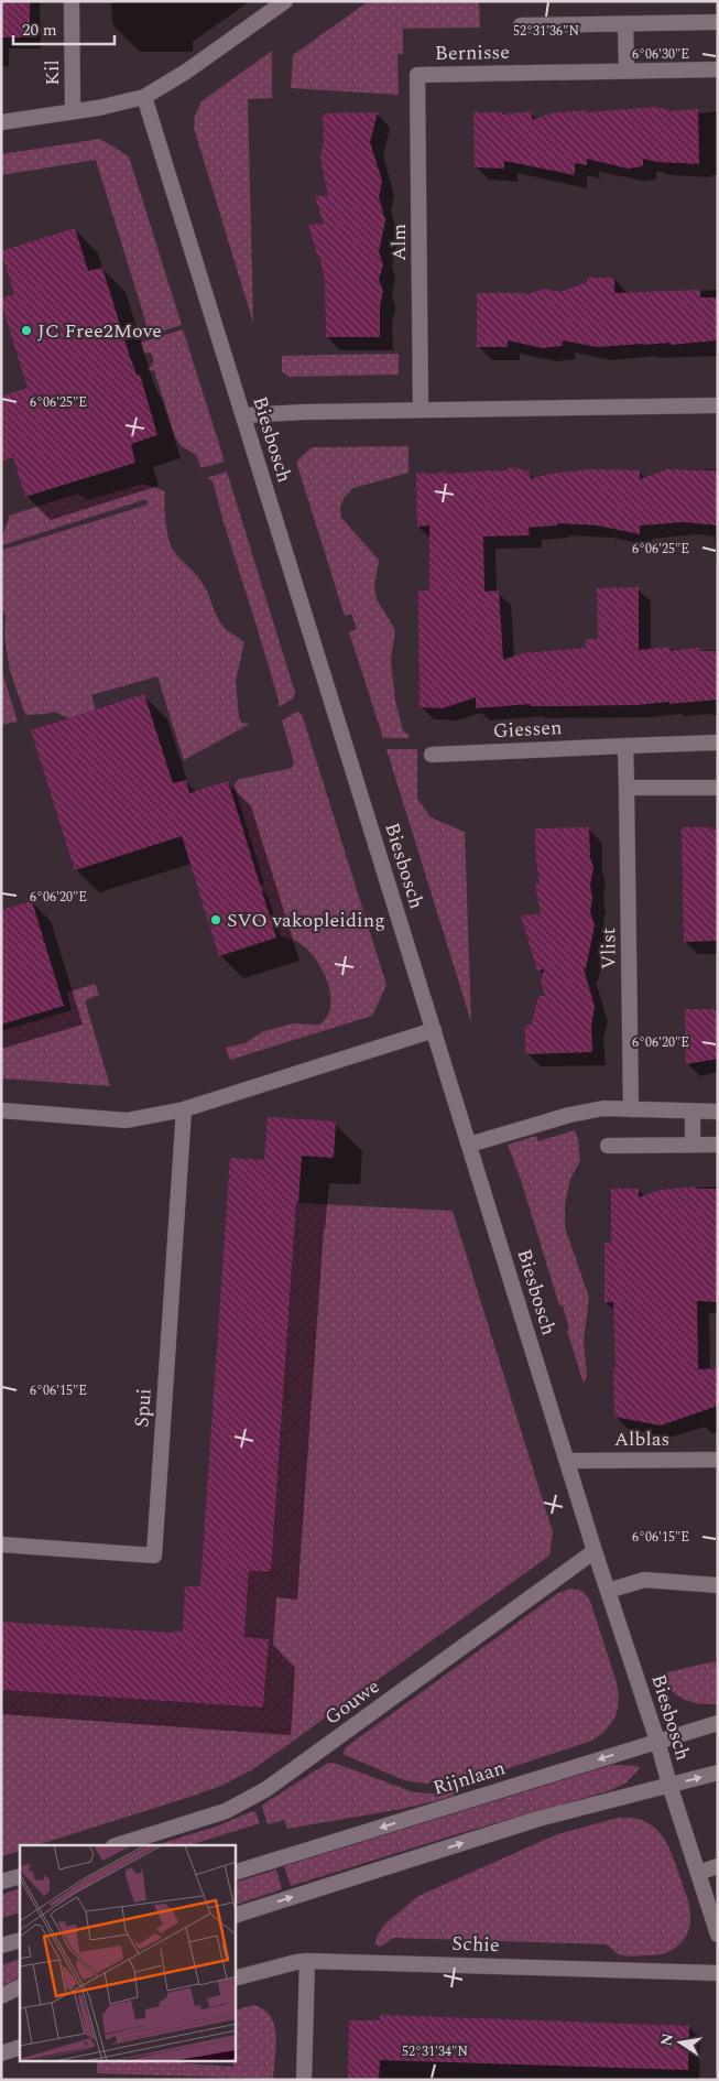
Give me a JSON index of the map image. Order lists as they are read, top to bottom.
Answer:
{
  "streets": {
    "street": [
      "Bernisse",
      "Kil",
      "Alm",
      "Biesbosch",
      "Giessen",
      "Vlist",
      "Spui",
      "Alblas",
      "Gouwe",
      "Rijnlaan",
      "Schie"
    ]
  },
  "crossings": [
    ["Bernisse", "Alm"],
    ["Biesbosch", "Alblas"],
    ["Biesbosch", "Gouwe"],
    ["Biesbosch", "Rijnlaan"]
  ],
  "places": ["JC Free2Move", "SVO vakopleiding"],
  "scale_bar": "20 m",
  "north": "left",
  "coordinates": [
    "52°31'36\"N",
    "6°06'30\"E",
    "6°06'25\"E",
    "6°06'20\"E",
    "6°06'15\"E",
    "52°31'34\"N"
  ]
}
